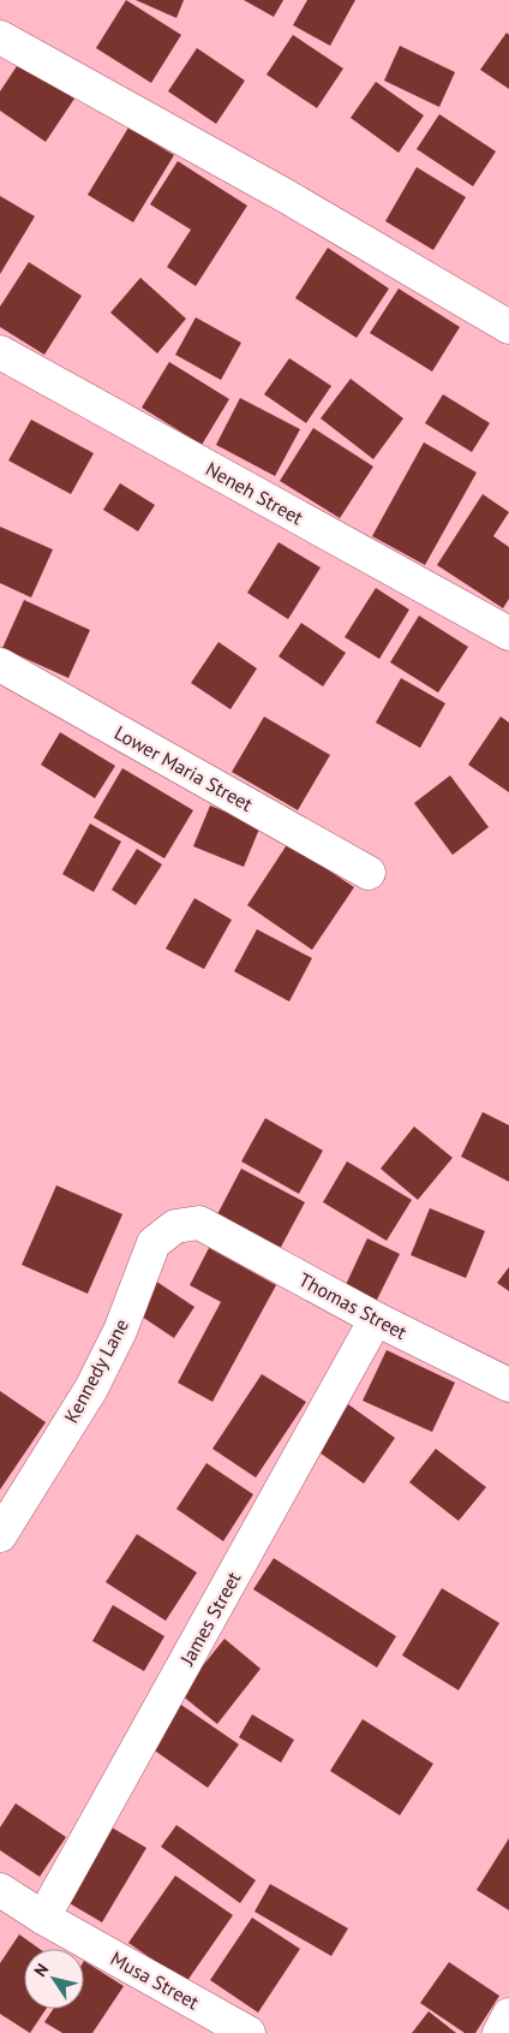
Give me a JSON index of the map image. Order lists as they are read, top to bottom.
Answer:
{
  "streets": {
    "street": [
      "Neneh Street",
      "Lower Maria Street",
      "Thomas Street",
      "Kennedy Lane",
      "James Street",
      "Musa Street"
    ]
  },
  "crossings": [
    ["Thomas Street", "Kennedy Lane"],
    ["Thomas Street", "James Street"],
    ["James Street", "Musa Street"]
  ],
  "north": "top left"
}
